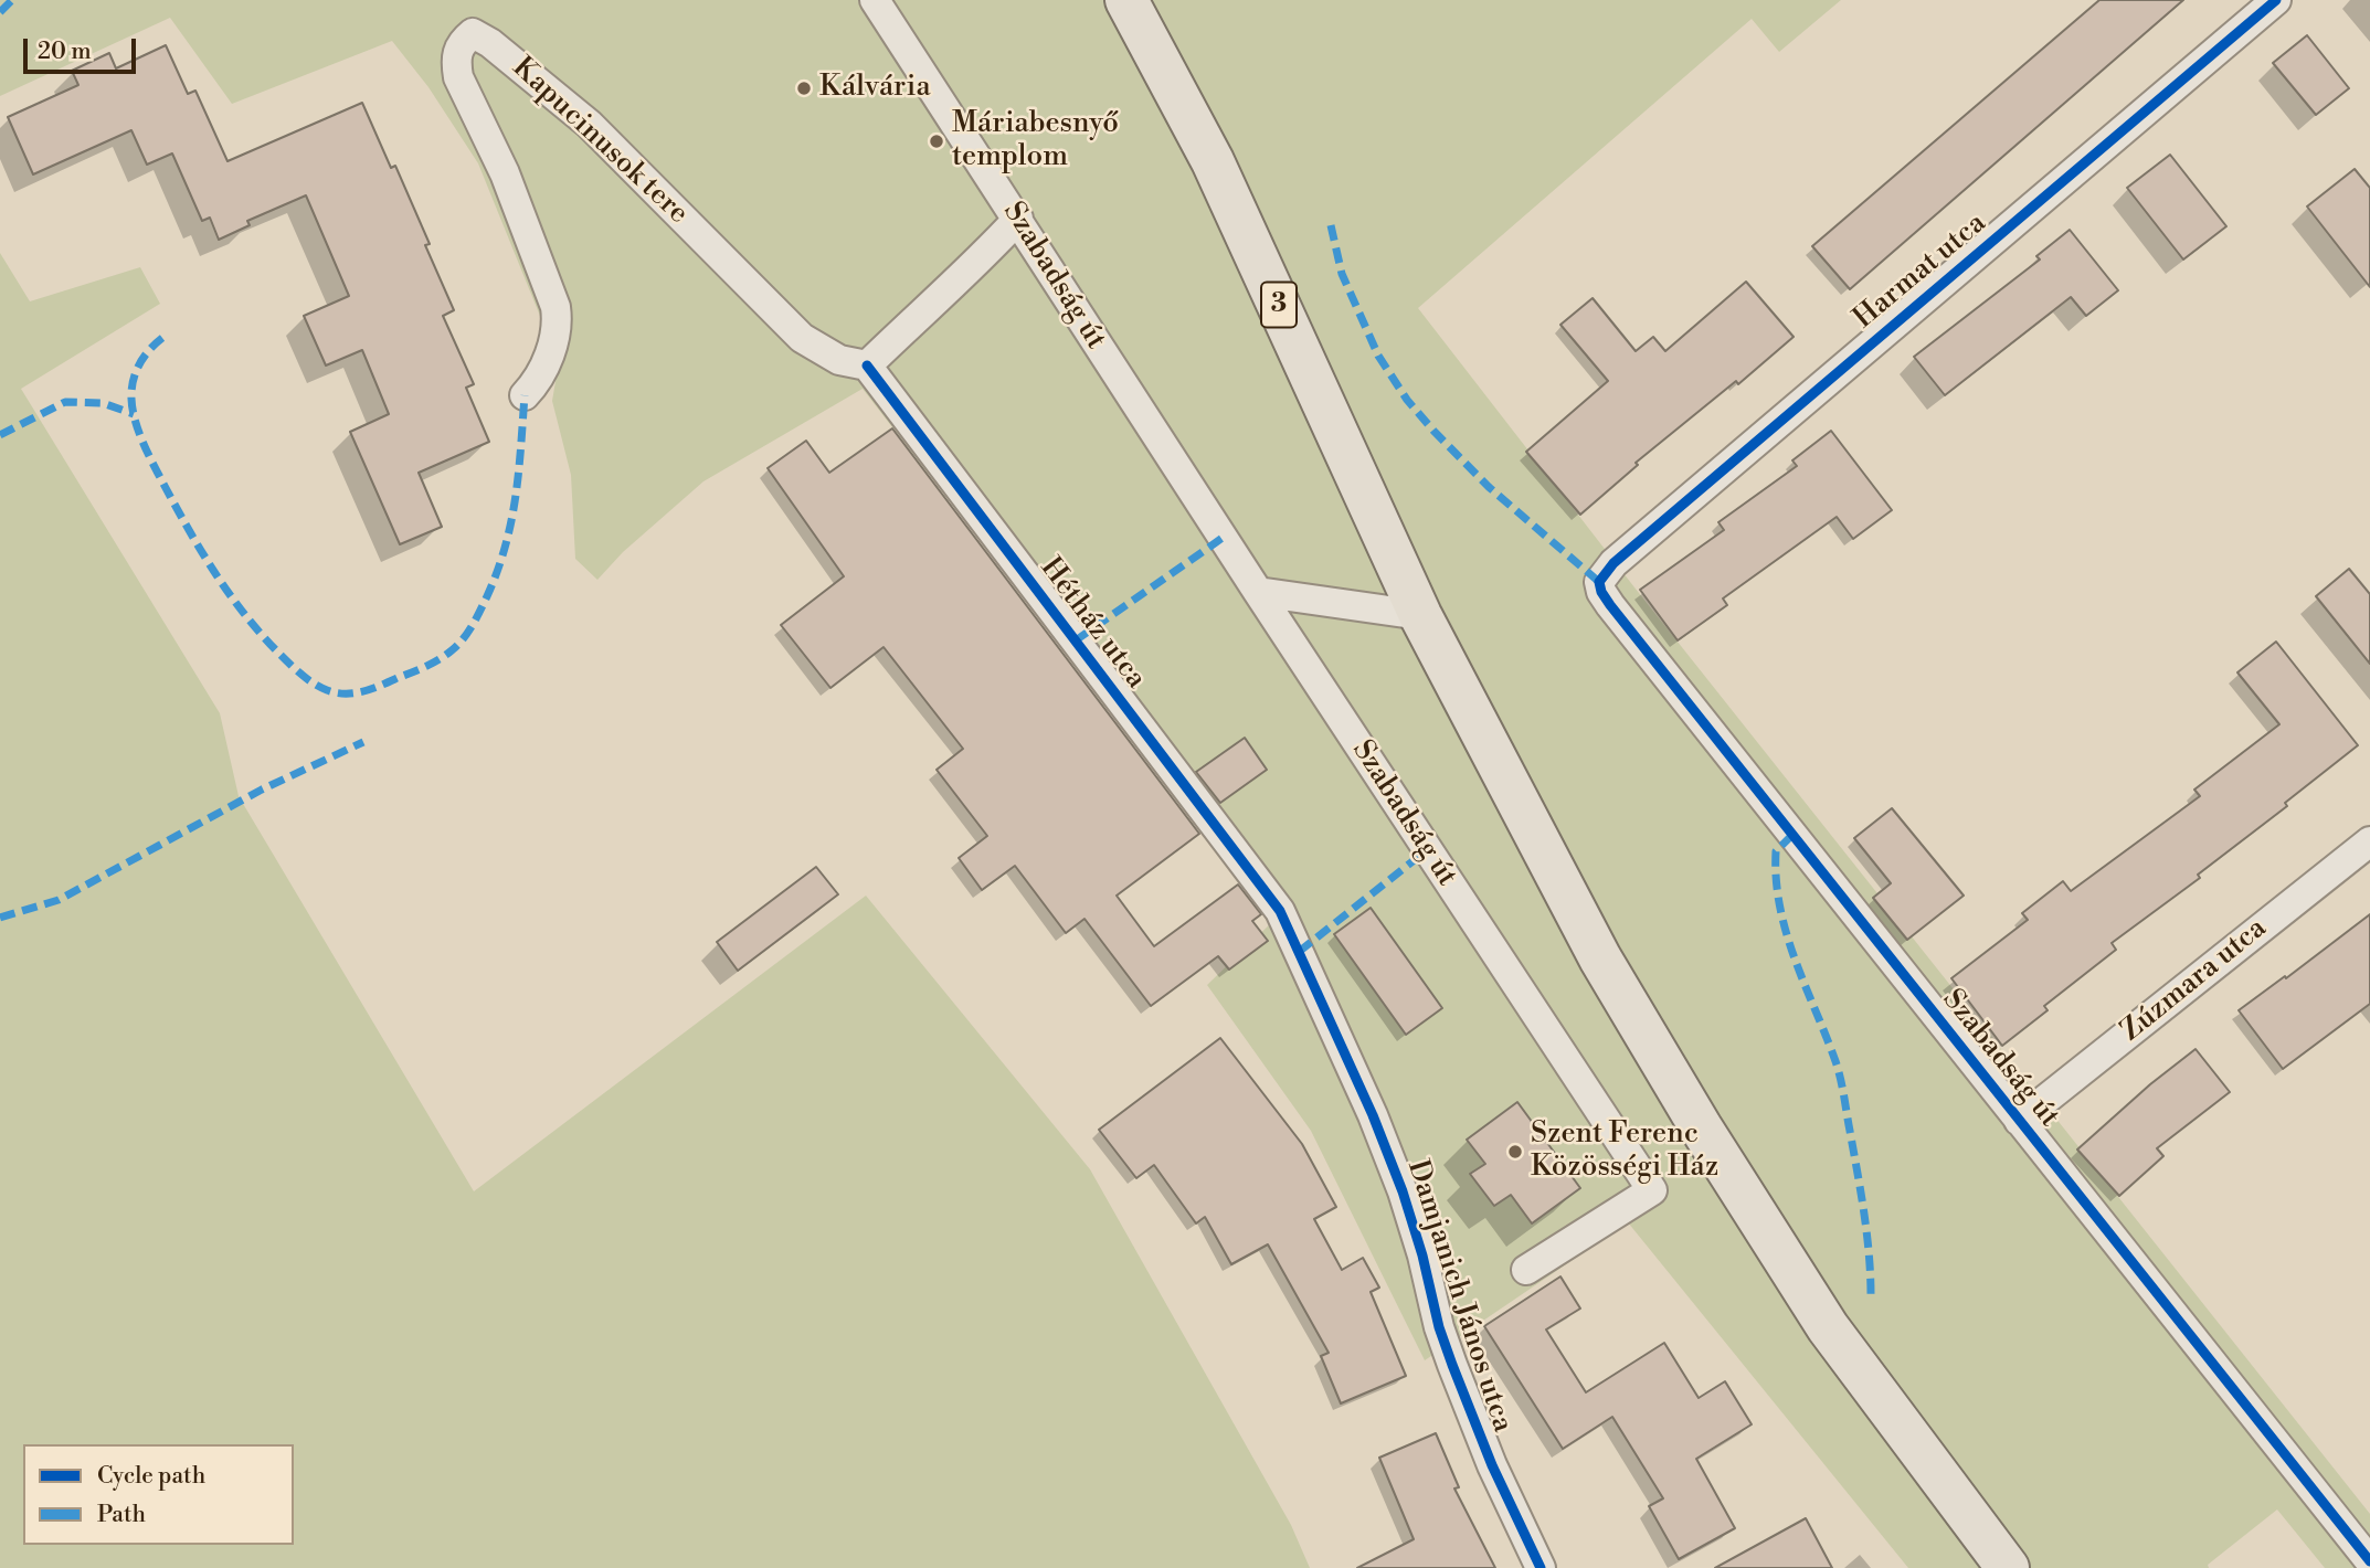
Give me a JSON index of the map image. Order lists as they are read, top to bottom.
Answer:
{
  "streets": {
    "main road": ["3"],
    "street": [
      "Kapucinusok tere",
      "Harmat utca",
      "Szabadság út",
      "Hétház utca",
      "Zúzmara utca",
      "Damjanich János utca"
    ]
  },
  "crossings": [
    ["Kapucinusok tere", "Hétház utca"],
    ["Harmat utca", "Szabadság út"],
    ["Szabadság út", "Zúzmara utca"],
    ["Hétház utca", "Damjanich János utca"]
  ],
  "places": ["Kálvária", "Máriabesnyő templom", "Szent Ferenc Közösségi Ház"],
  "legend": ["Cycle path", "Path"],
  "scale_bar": "20 m"
}
